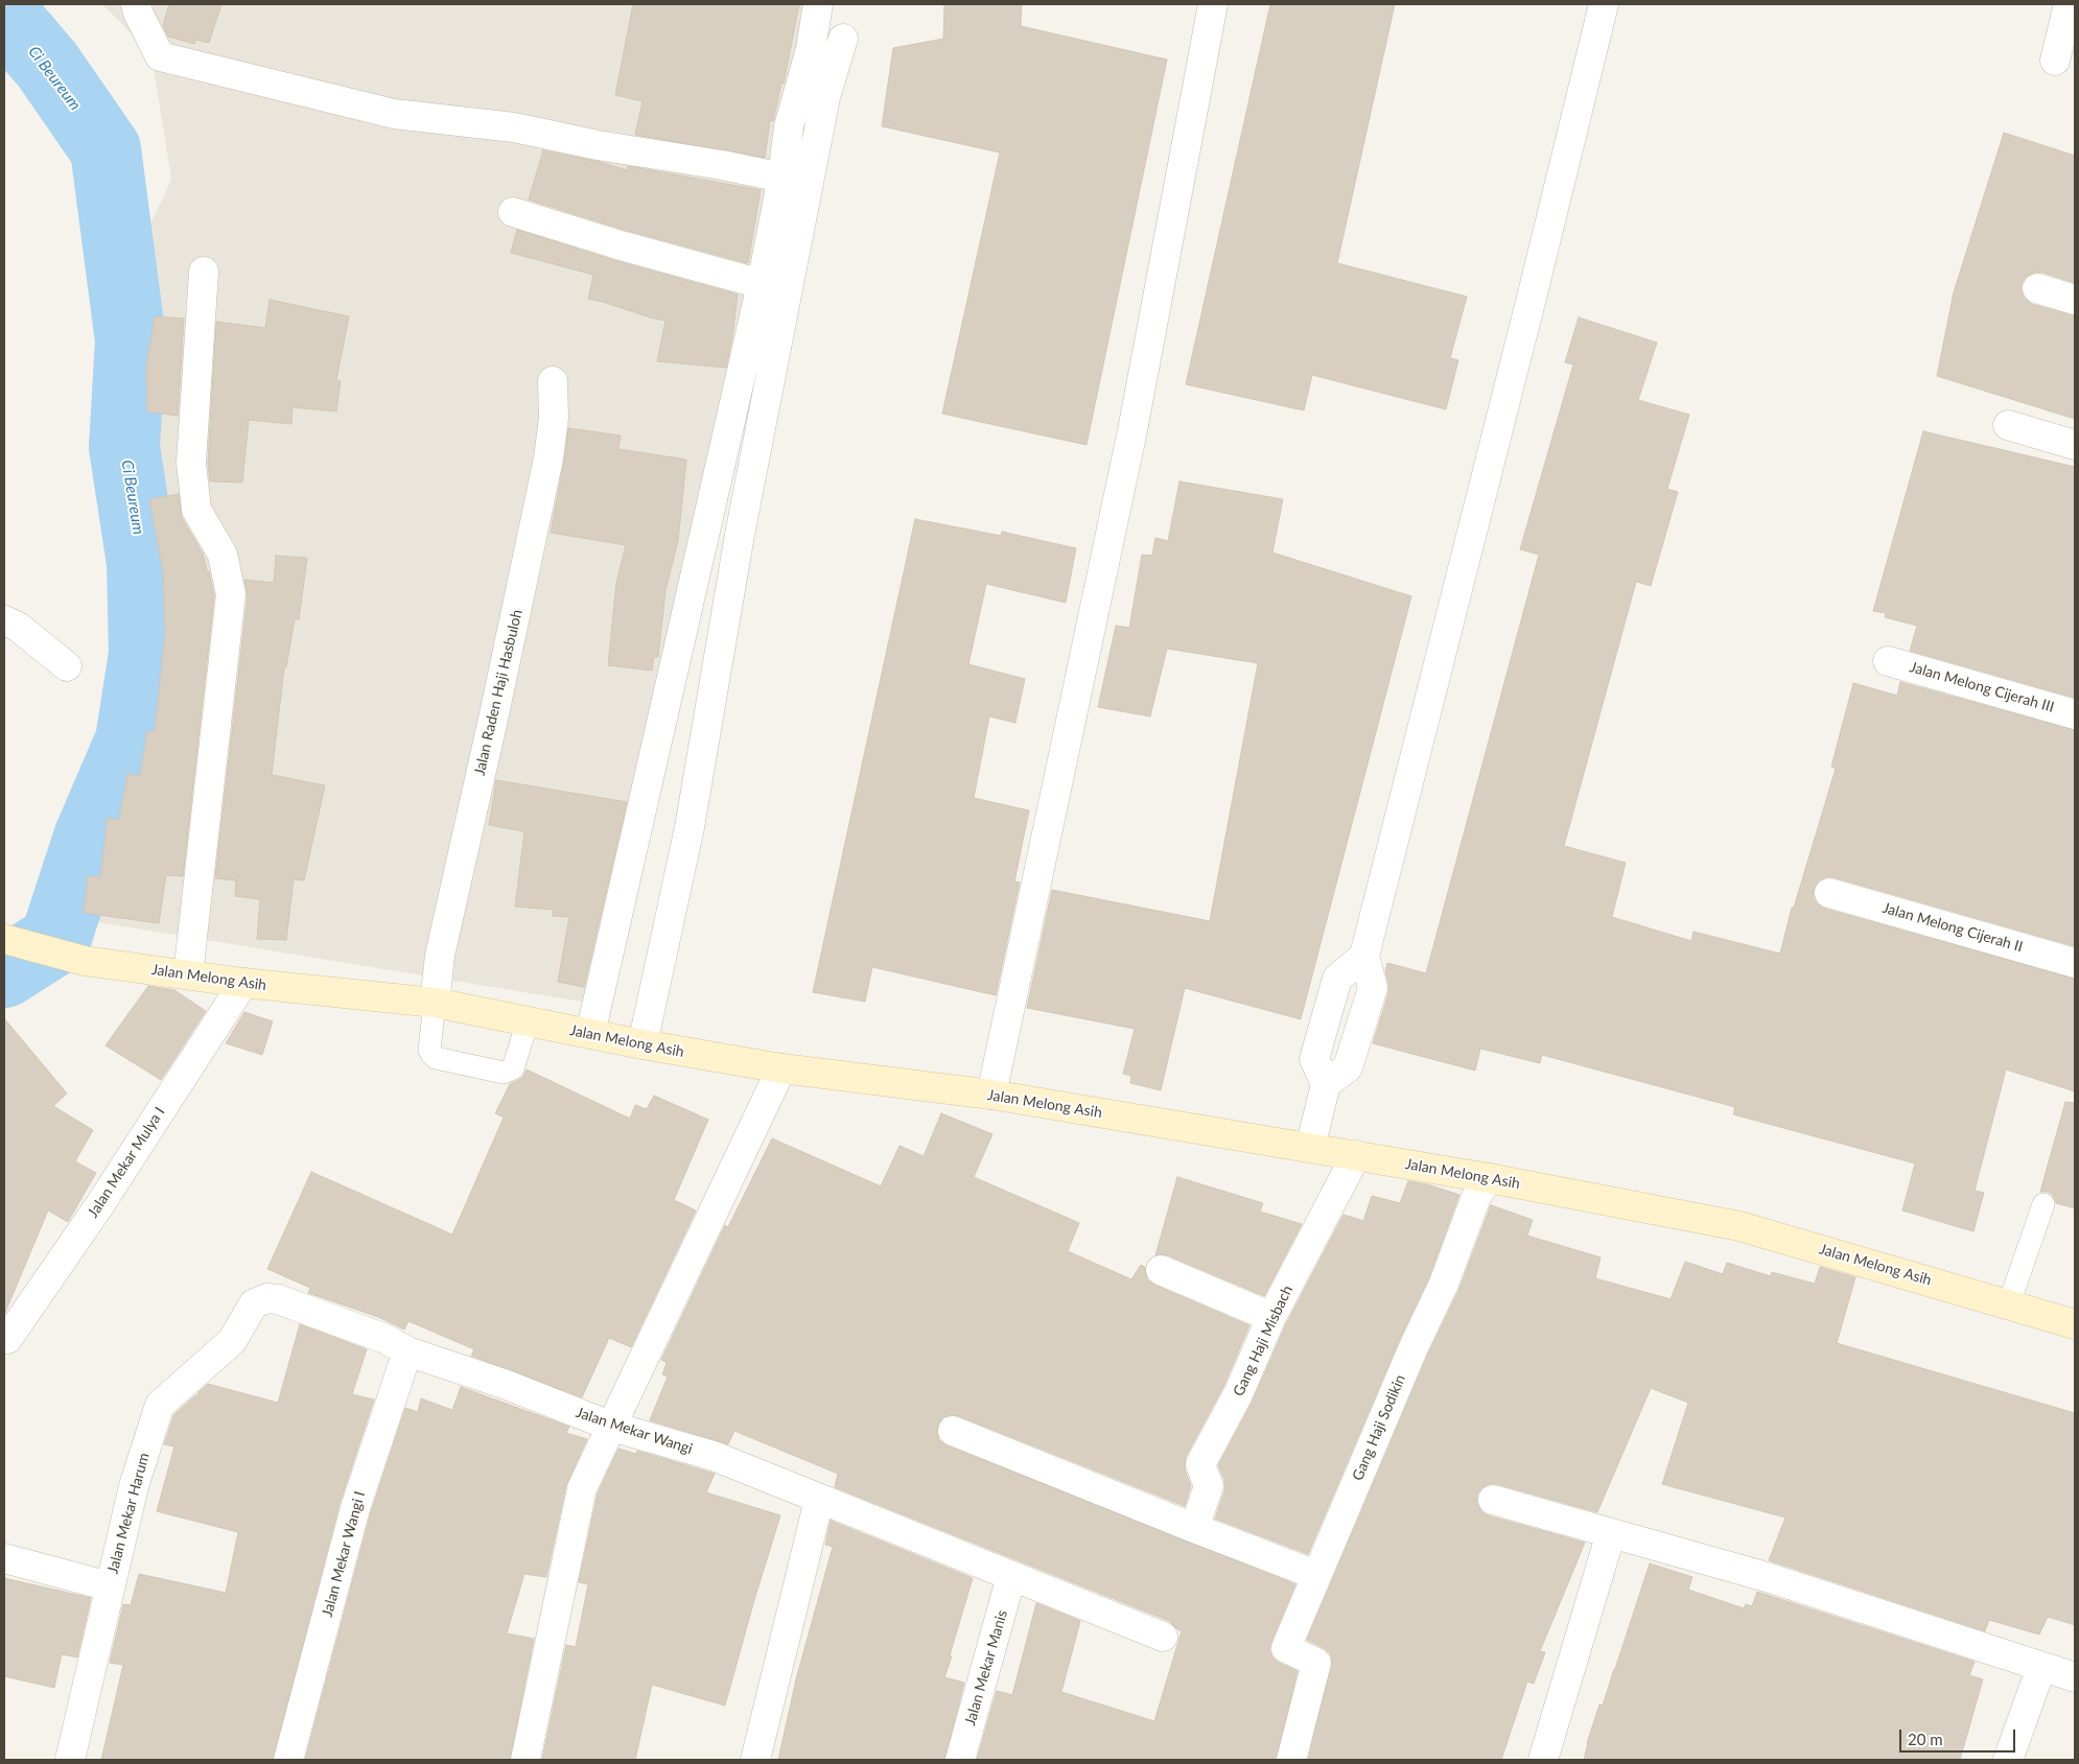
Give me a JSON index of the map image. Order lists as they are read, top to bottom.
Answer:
{
  "streets": {
    "main road": ["Jalan Melong Asih"],
    "street": [
      "Jalan Melong Cijerah III",
      "Jalan Raden Haji Hasbuloh",
      "Jalan Melong Cijerah II",
      "Jalan Mekar Mulya I",
      "Gang Haji Misbach",
      "Gang Haji Sodikin",
      "Jalan Mekar Wangi",
      "Jalan Mekar Harum",
      "Jalan Mekar Wangi I",
      "Jalan Mekar Manis"
    ]
  },
  "crossings": [
    ["Jalan Raden Haji Hasbuloh", "Jalan Melong Asih"],
    ["Jalan Melong Asih", "Jalan Mekar Mulya I"],
    ["Jalan Melong Asih", "Gang Haji Misbach"],
    ["Jalan Melong Asih", "Gang Haji Sodikin"],
    ["Jalan Mekar Wangi", "Jalan Mekar Harum"],
    ["Jalan Mekar Wangi", "Jalan Mekar Wangi I"],
    ["Jalan Mekar Wangi", "Jalan Mekar Manis"]
  ],
  "water": ["Ci Beureum"],
  "scale_bar": "20 m"
}
